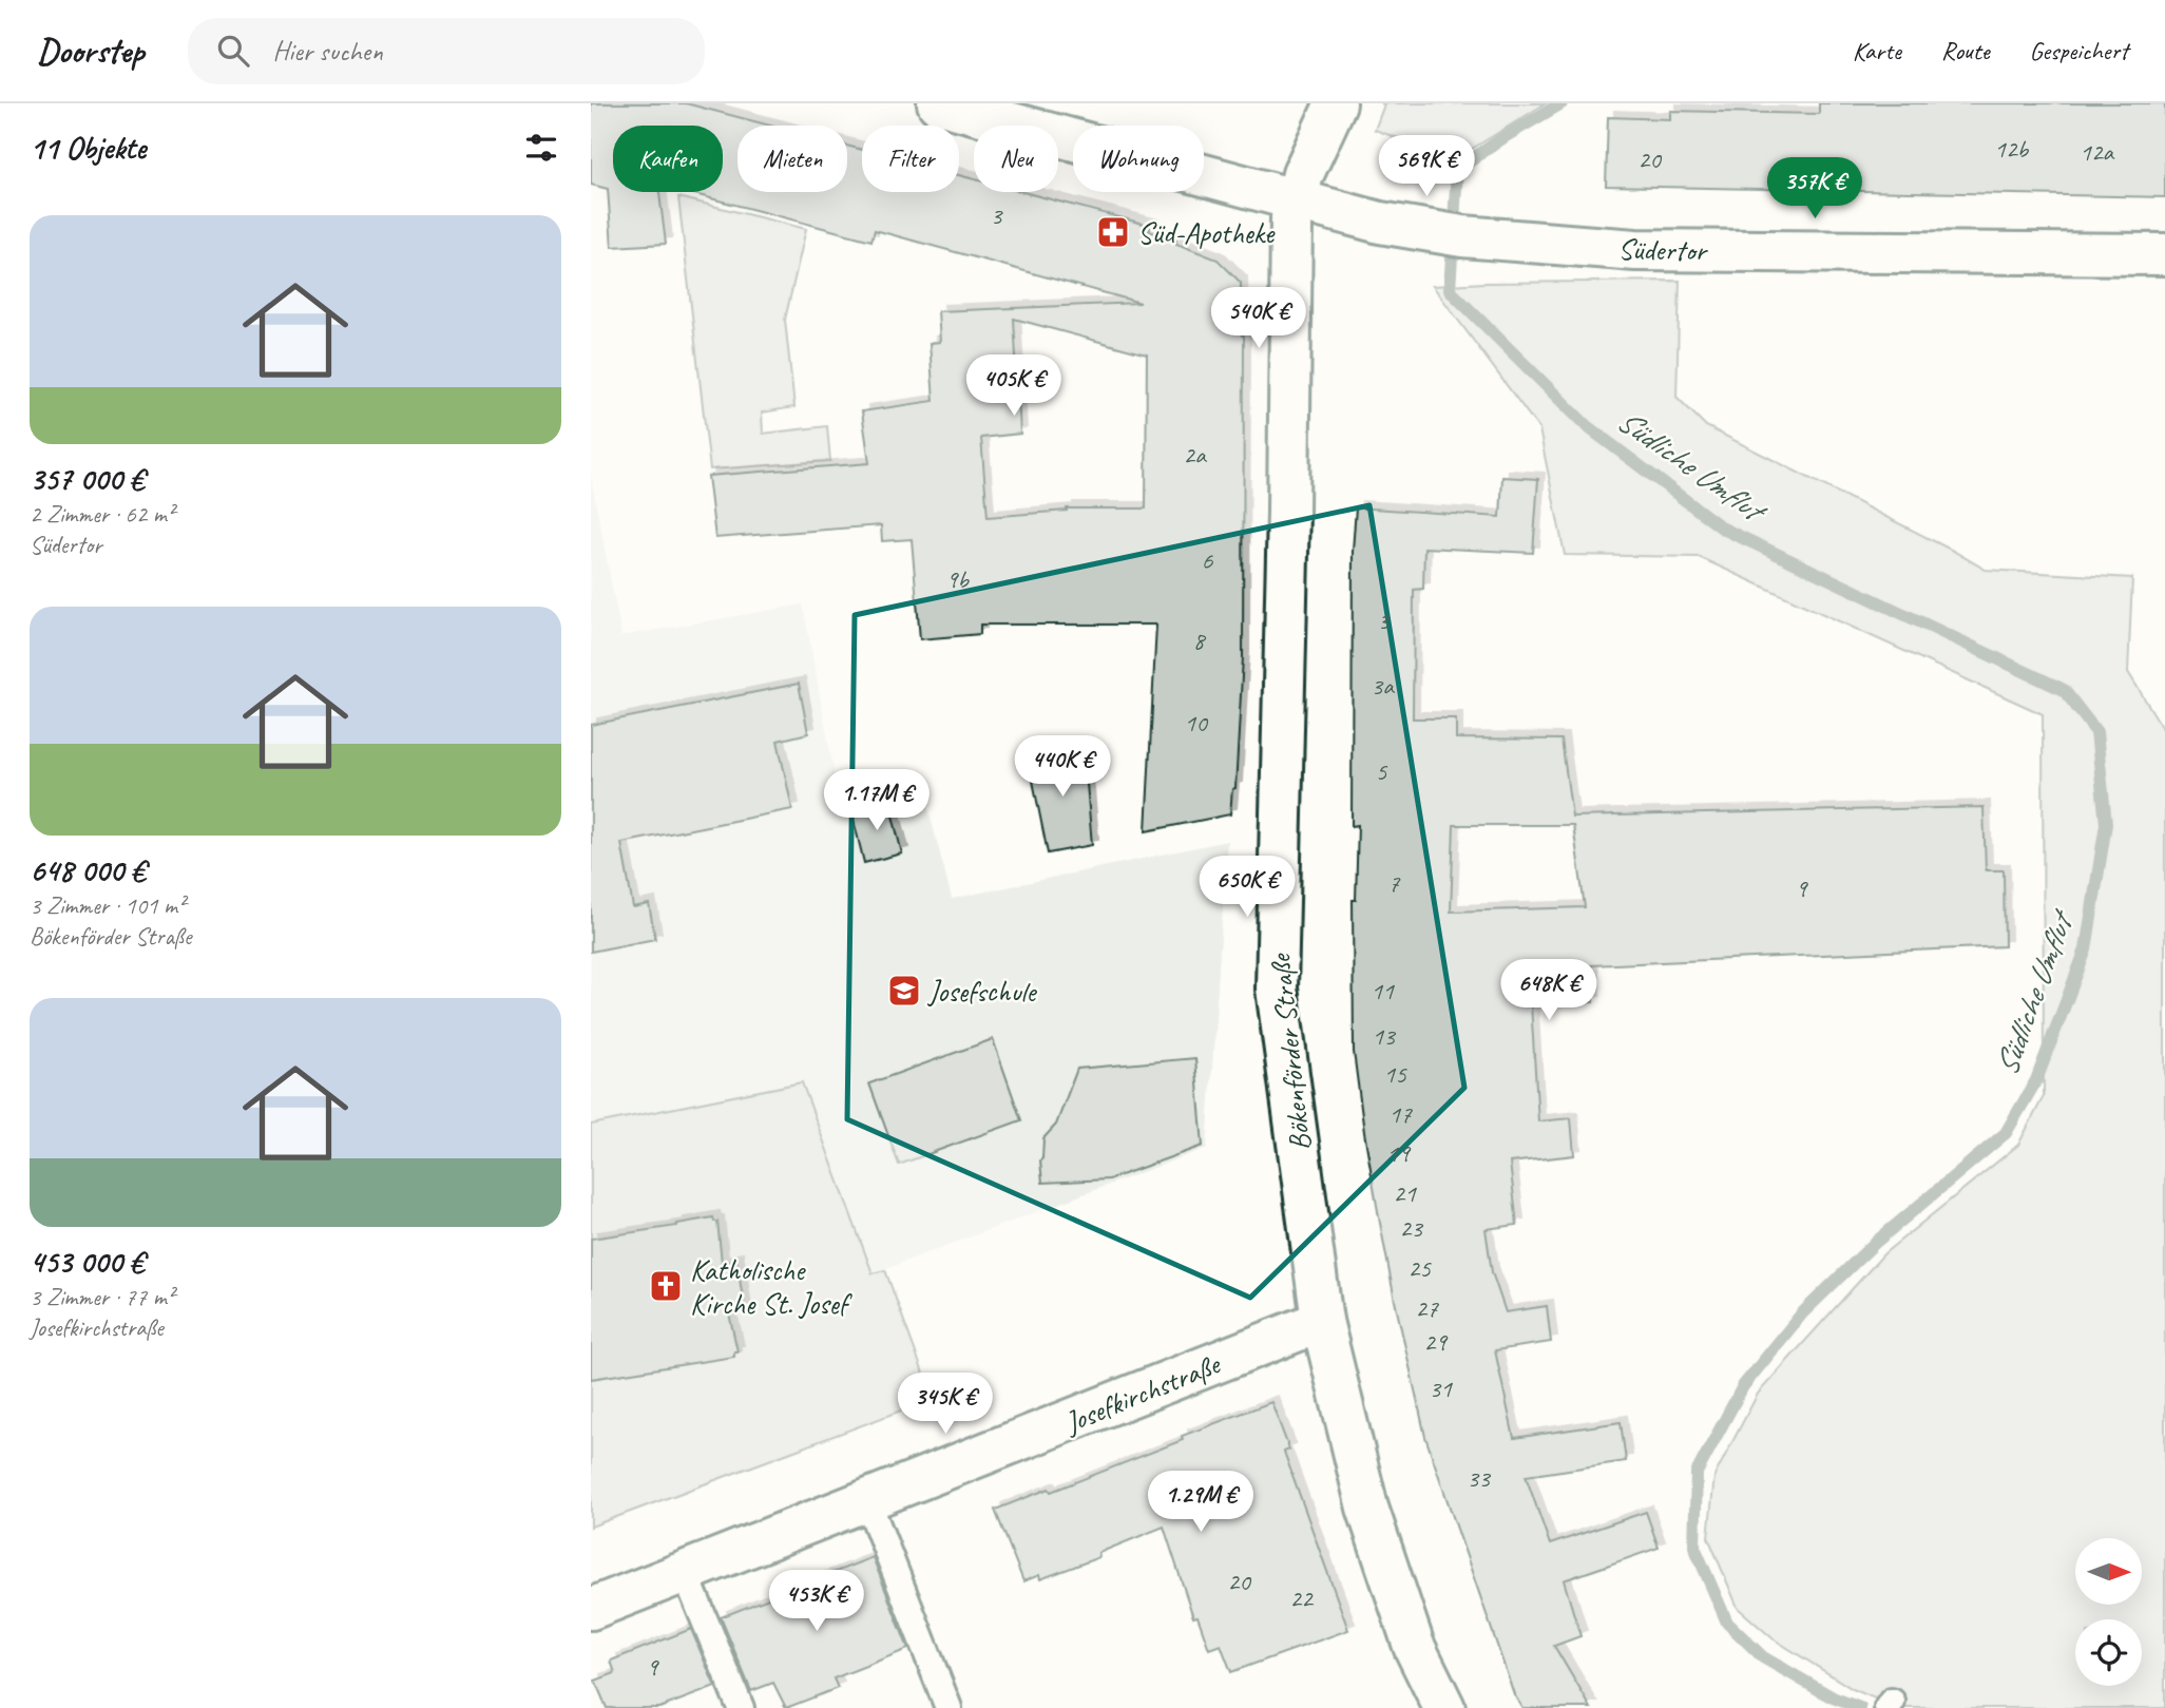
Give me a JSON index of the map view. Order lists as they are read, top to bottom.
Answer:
{
  "streets": {
    "street": ["Südertor", "Bökenförder Straße", "Josefkirchstraße"]
  },
  "crossings": [
    ["Südertor", "Bökenförder Straße"],
    ["Bökenförder Straße", "Josefkirchstraße"]
  ],
  "water": ["Südliche Umflut"],
  "places": {
    "pharmacy": ["Süd-Apotheke"],
    "school or university": ["Josefschule"],
    "church": ["Katholische Kirche St. Josef"]
  },
  "house_numbers": [
    "12b",
    "12a",
    "20",
    "3",
    "2a",
    "6",
    "9b",
    "3",
    "8",
    "3a",
    "10",
    "5",
    "7",
    "9",
    "11",
    "13",
    "15",
    "17",
    "19",
    "21",
    "23",
    "25",
    "27",
    "29",
    "31",
    "33",
    "20",
    "22",
    "9"
  ],
  "north": "right",
  "page": {
    "header": "Doorstep",
    "search": "Hier suchen",
    "nav": ["Karte", "Route", "Gespeichert"],
    "heading": "11 Objekte",
    "chip": [
      "Kaufen",
      "Mieten",
      "Filter",
      "Neu",
      "Wohnung"
    ],
    "price": [
      "569K €",
      "357K €",
      "540K €",
      "405K €",
      "440K €",
      "1.17M €",
      "650K €",
      "648K €",
      "345K €",
      "1.29M €",
      "453K €"
    ],
    "list": [
      {
        "name": "357 000 €",
        "note": "2 Zimmer · 62 m² · Südertor"
      },
      {
        "name": "648 000 €",
        "note": "3 Zimmer · 101 m² · Bökenförder Straße"
      },
      {
        "name": "453 000 €",
        "note": "3 Zimmer · 77 m² · Josefkirchstraße"
      }
    ]
  }
}
